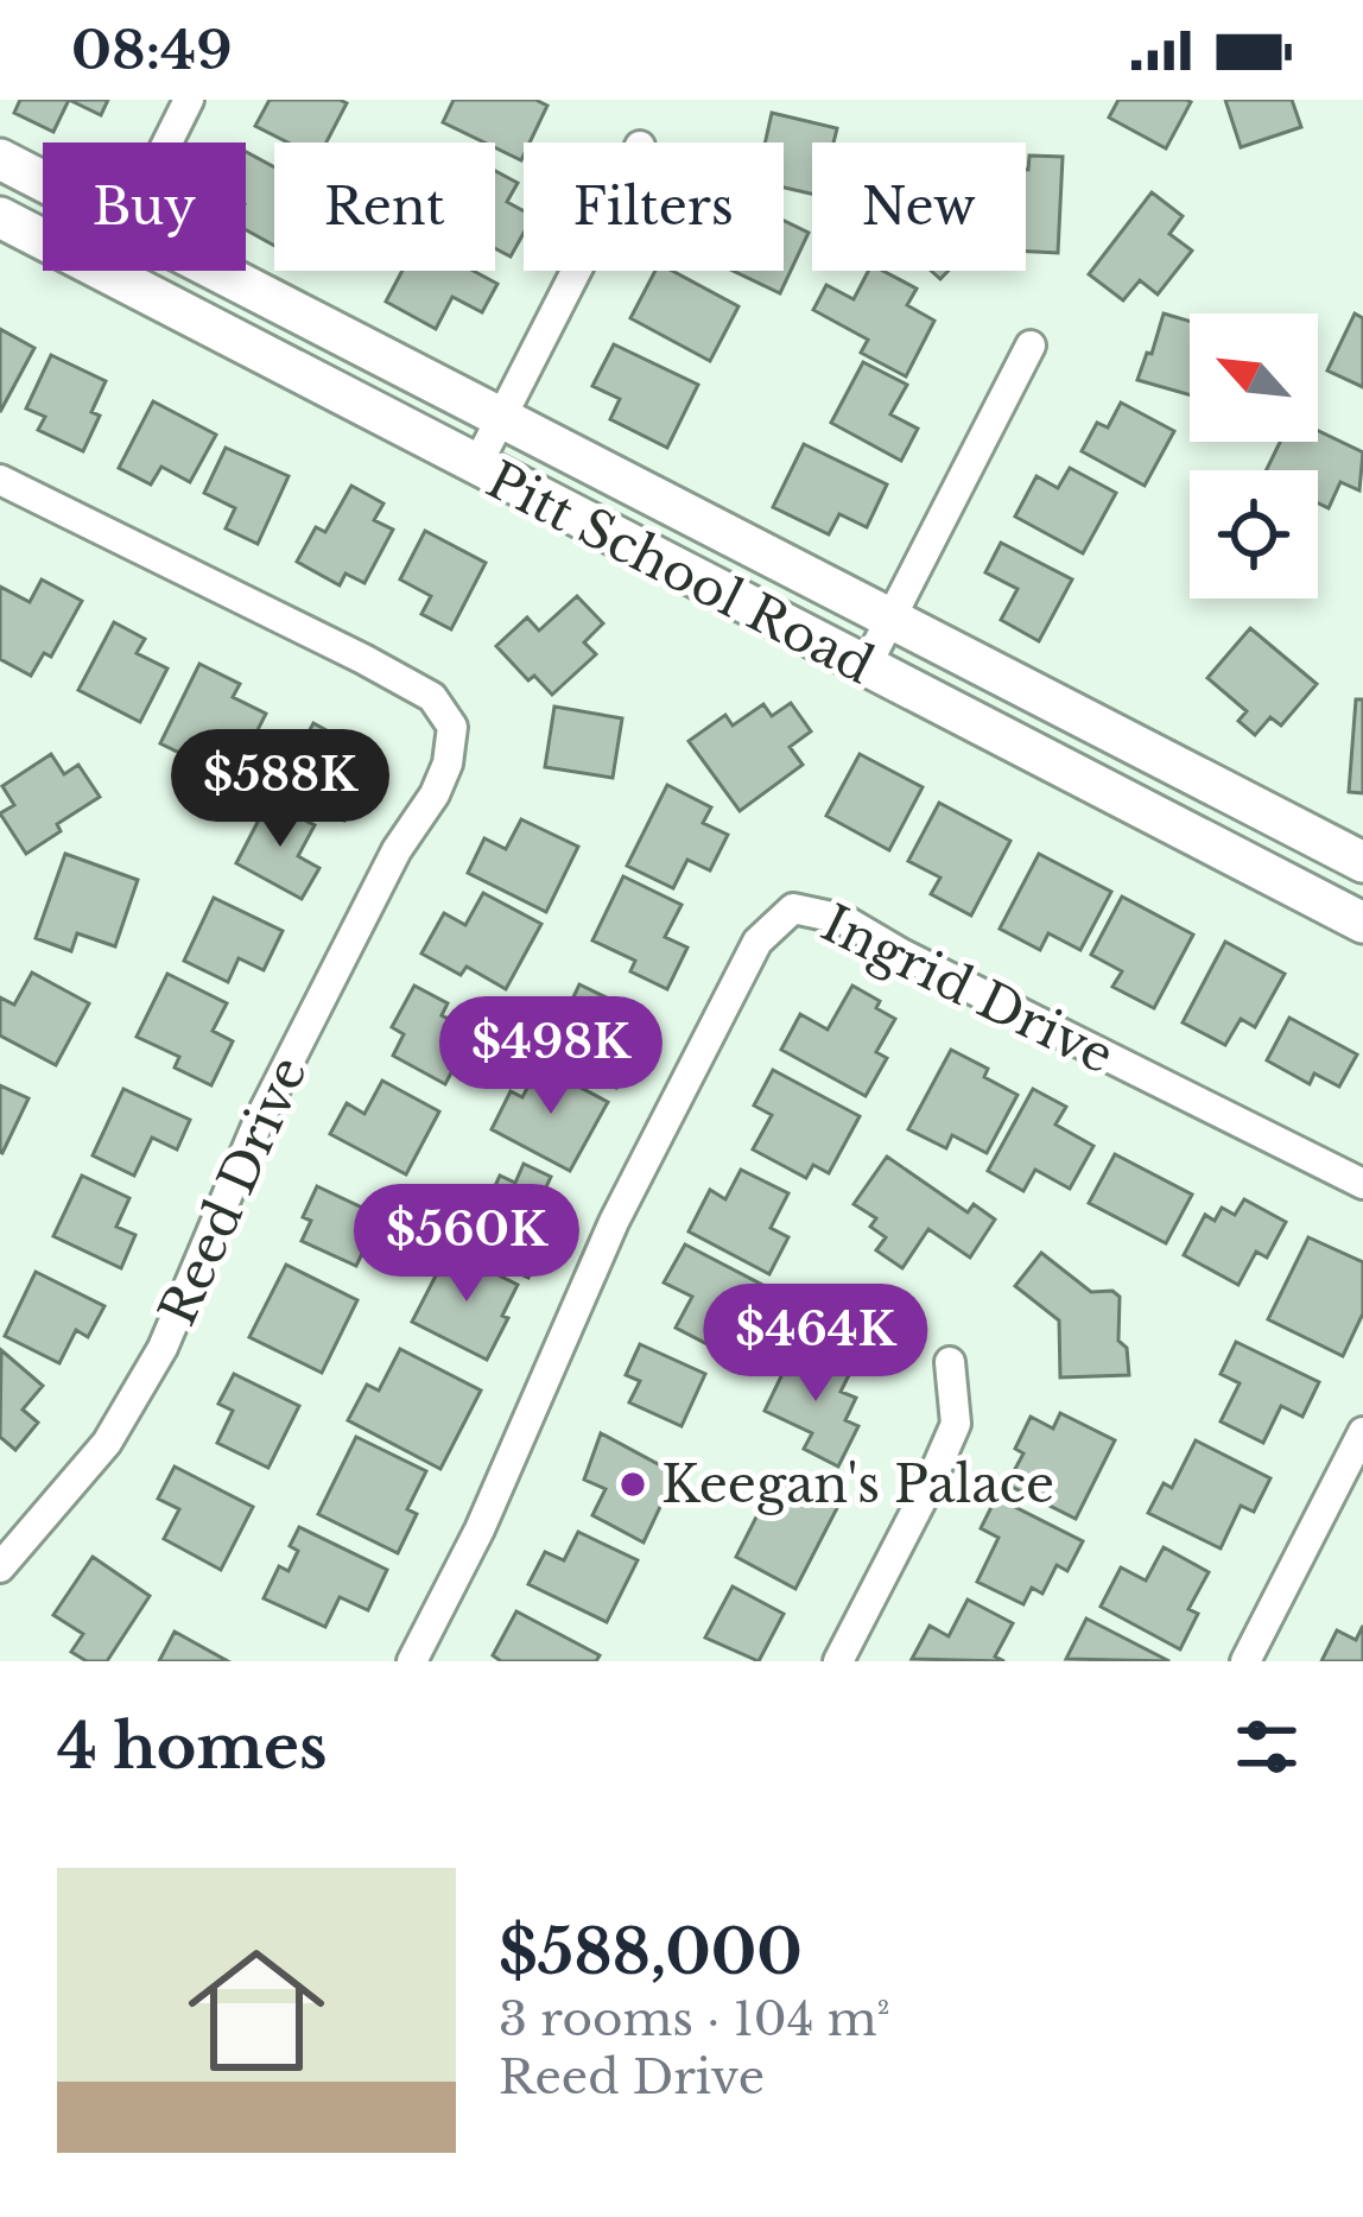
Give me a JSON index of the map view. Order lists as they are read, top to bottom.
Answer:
{
  "streets": {
    "main road": ["Pitt School Road"],
    "street": ["Ingrid Drive", "Reed Drive"]
  },
  "places": ["Keegan's Palace"],
  "north": "top left",
  "page": {
    "status": "08:49",
    "chip": [
      "Buy",
      "Rent",
      "Filters",
      "New"
    ],
    "price": [
      "$588K",
      "$498K",
      "$560K",
      "$464K"
    ],
    "heading": "4 homes",
    "list": [
      {
        "name": "$588,000",
        "note": "3 rooms · 104 m² · Reed Drive"
      }
    ]
  }
}
